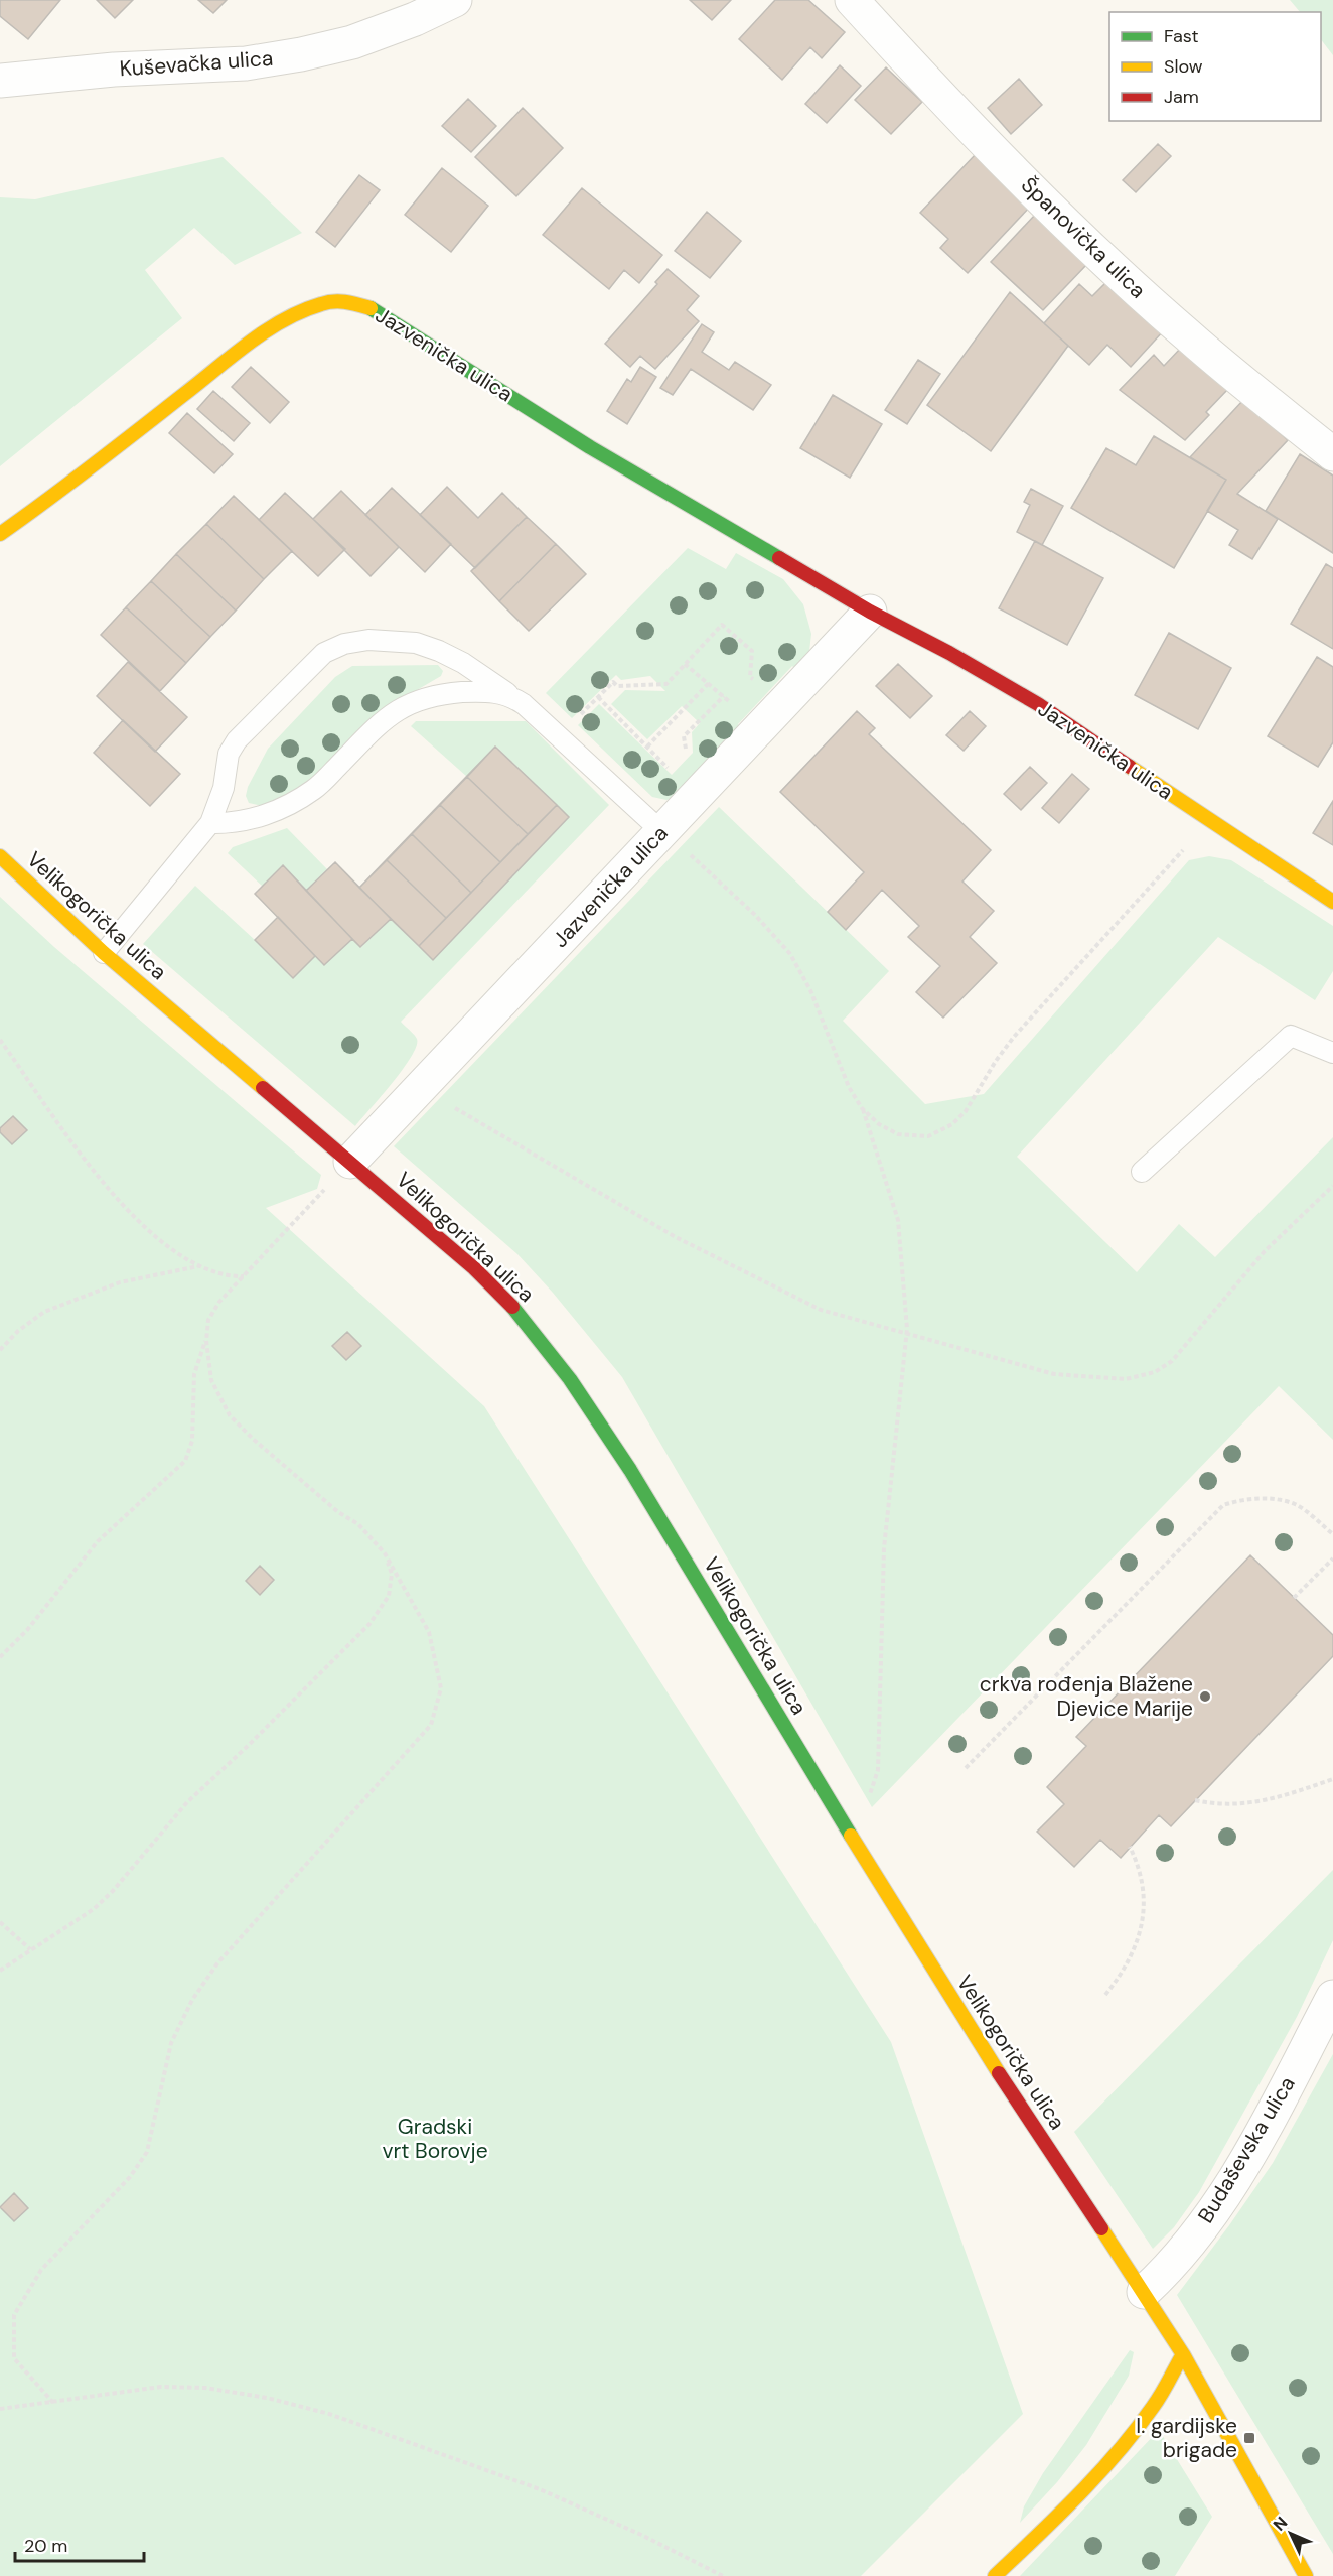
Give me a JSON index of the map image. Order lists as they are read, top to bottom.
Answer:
{
  "streets": {
    "street": [
      "Kuševačka ulica",
      "Španovička ulica",
      "Jazvenička ulica",
      "Velikogorička ulica",
      "Budaševska ulica"
    ]
  },
  "crossings": [
    ["Jazvenička ulica", "Velikogorička ulica"],
    ["Velikogorička ulica", "Budaševska ulica"]
  ],
  "parks": ["Gradski vrt Borovje"],
  "places": {
    "other": ["crkva rođenja Blažene Djevice Marije"],
    "transit": ["I. gardijske brigade"]
  },
  "legend": ["Fast", "Slow", "Jam"],
  "scale_bar": "20 m",
  "north": "top left"
}
